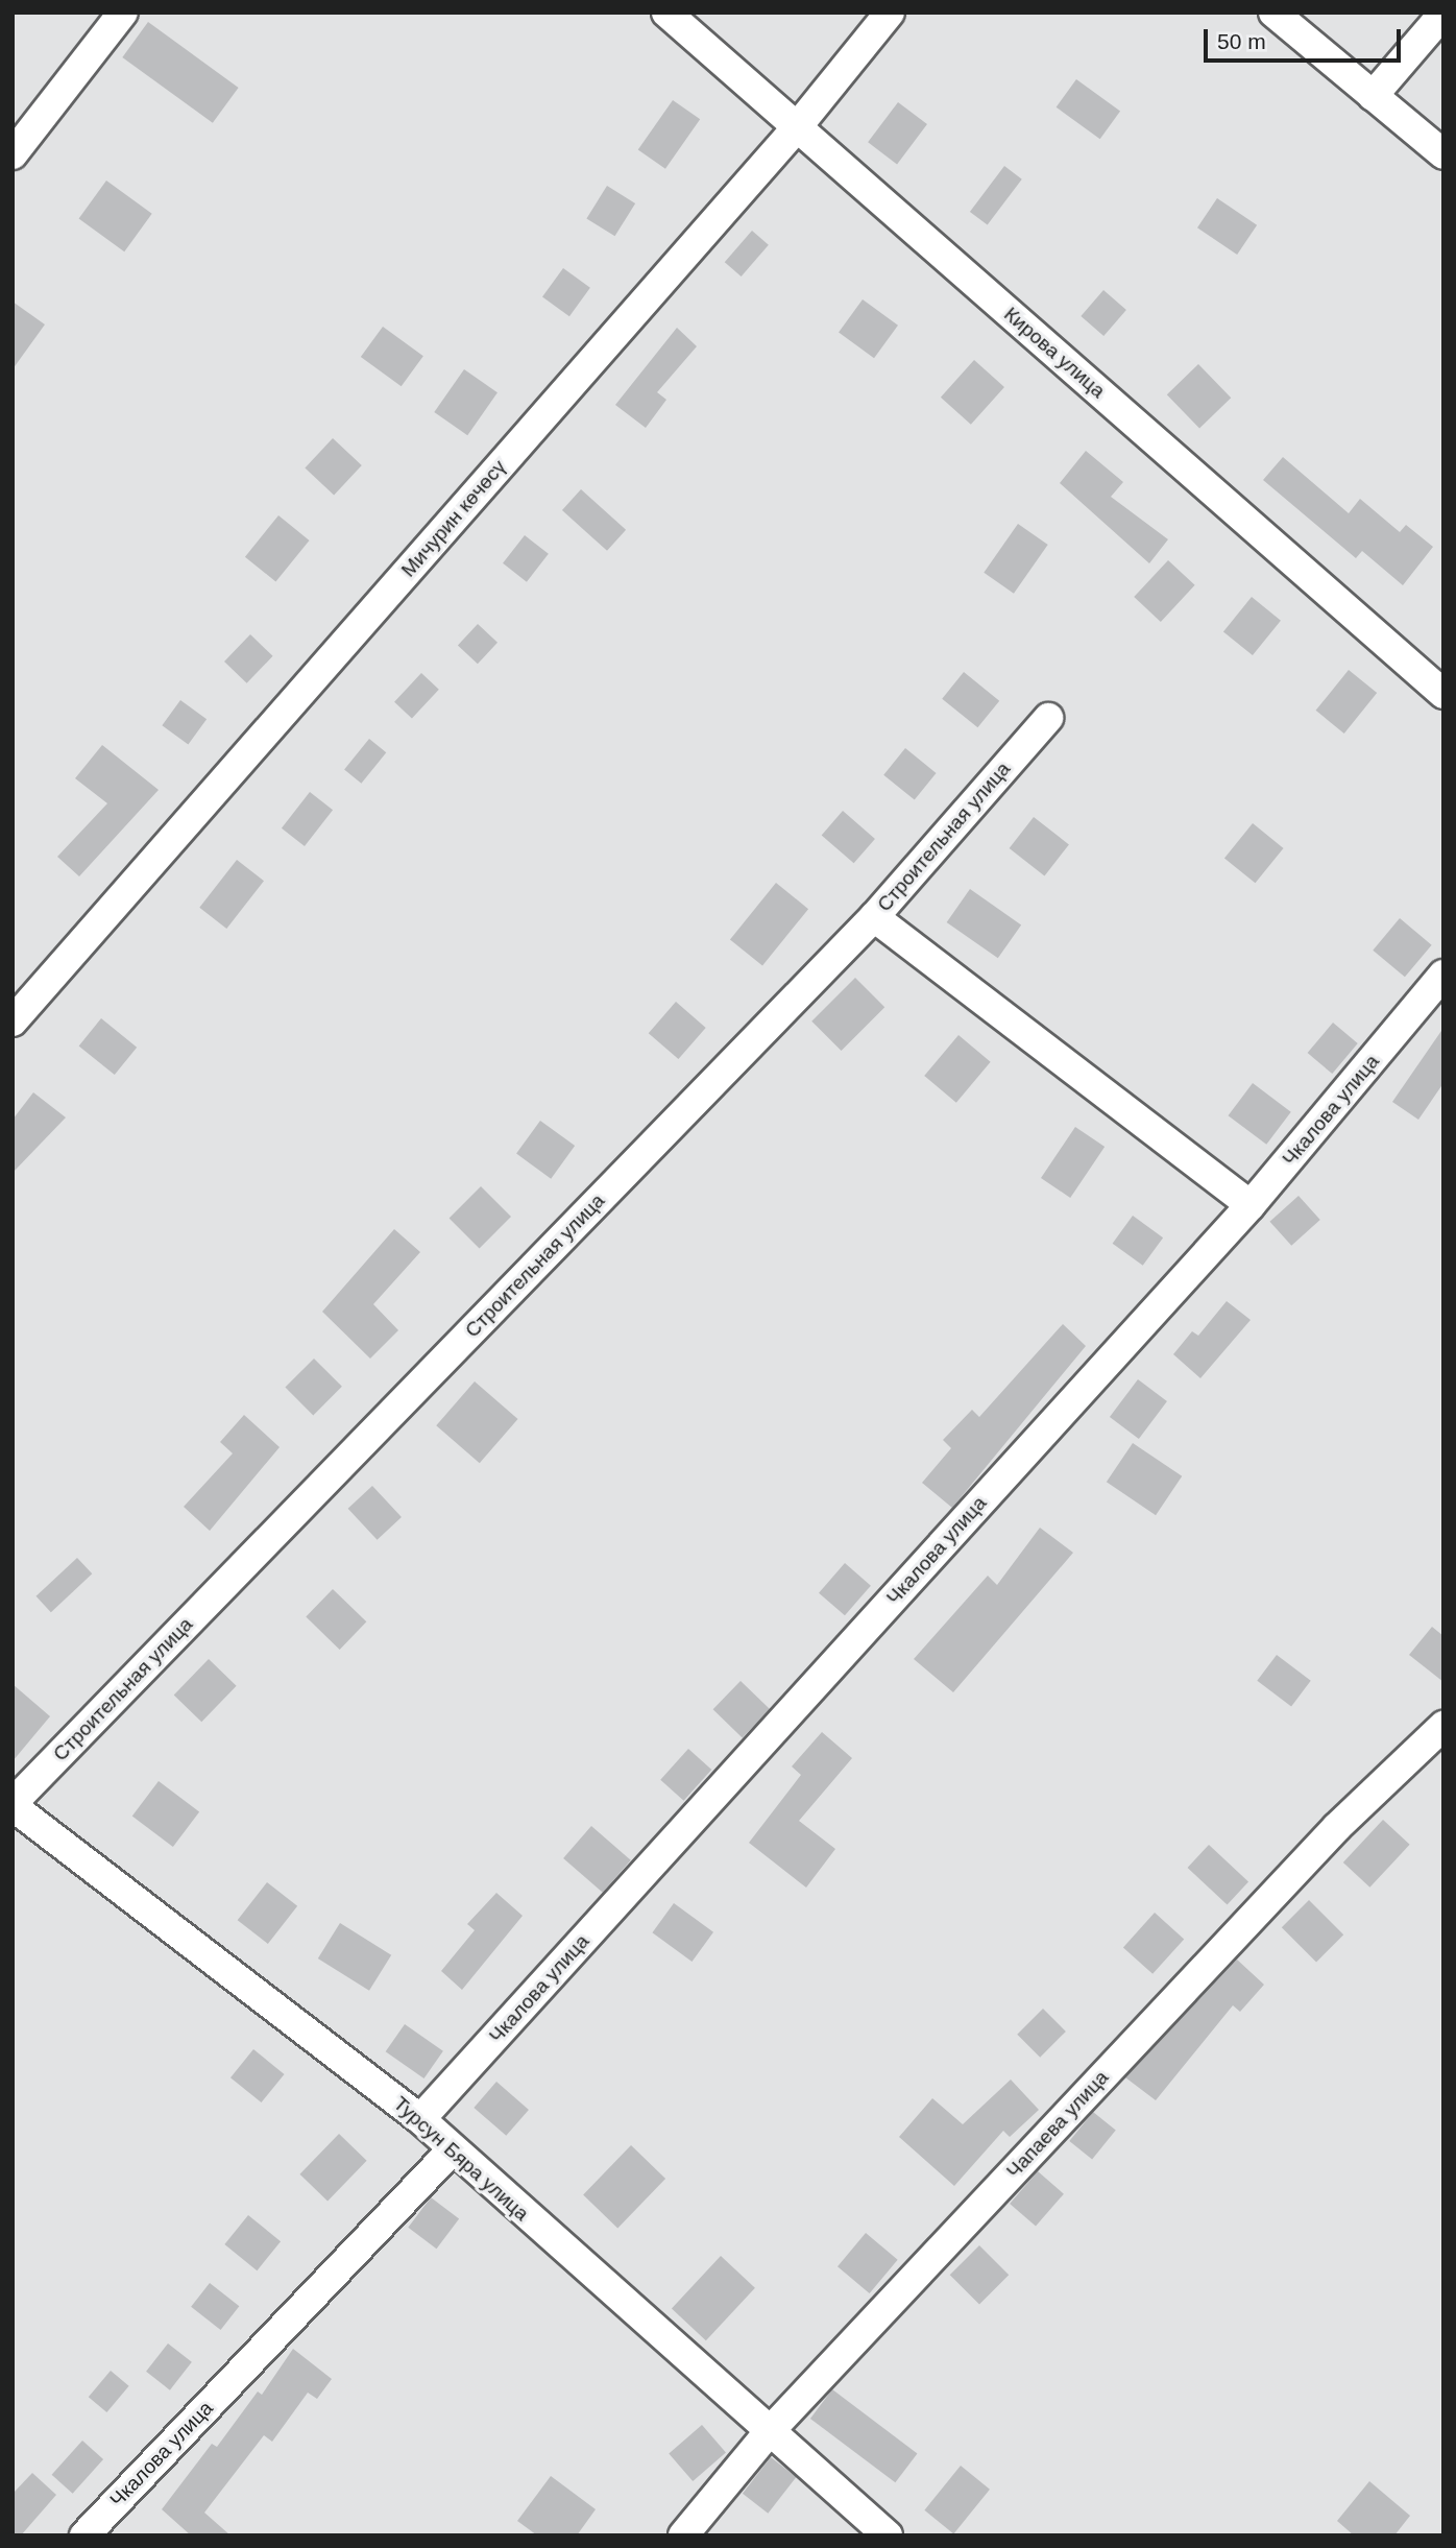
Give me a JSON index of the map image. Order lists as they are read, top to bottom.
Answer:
{
  "streets": {
    "street": [
      "Кирова улица",
      "Мичурин көчөсү",
      "Строительная улица",
      "Чкалова улица",
      "Чапаева улица",
      "Турсун Бяра улица"
    ]
  },
  "crossings": [
    ["Кирова улица", "Мичурин көчөсү"],
    ["Строительная улица", "Турсун Бяра улица"],
    ["Чкалова улица", "Турсун Бяра улица"],
    ["Чапаева улица", "Турсун Бяра улица"]
  ],
  "scale_bar": "50 m"
}
